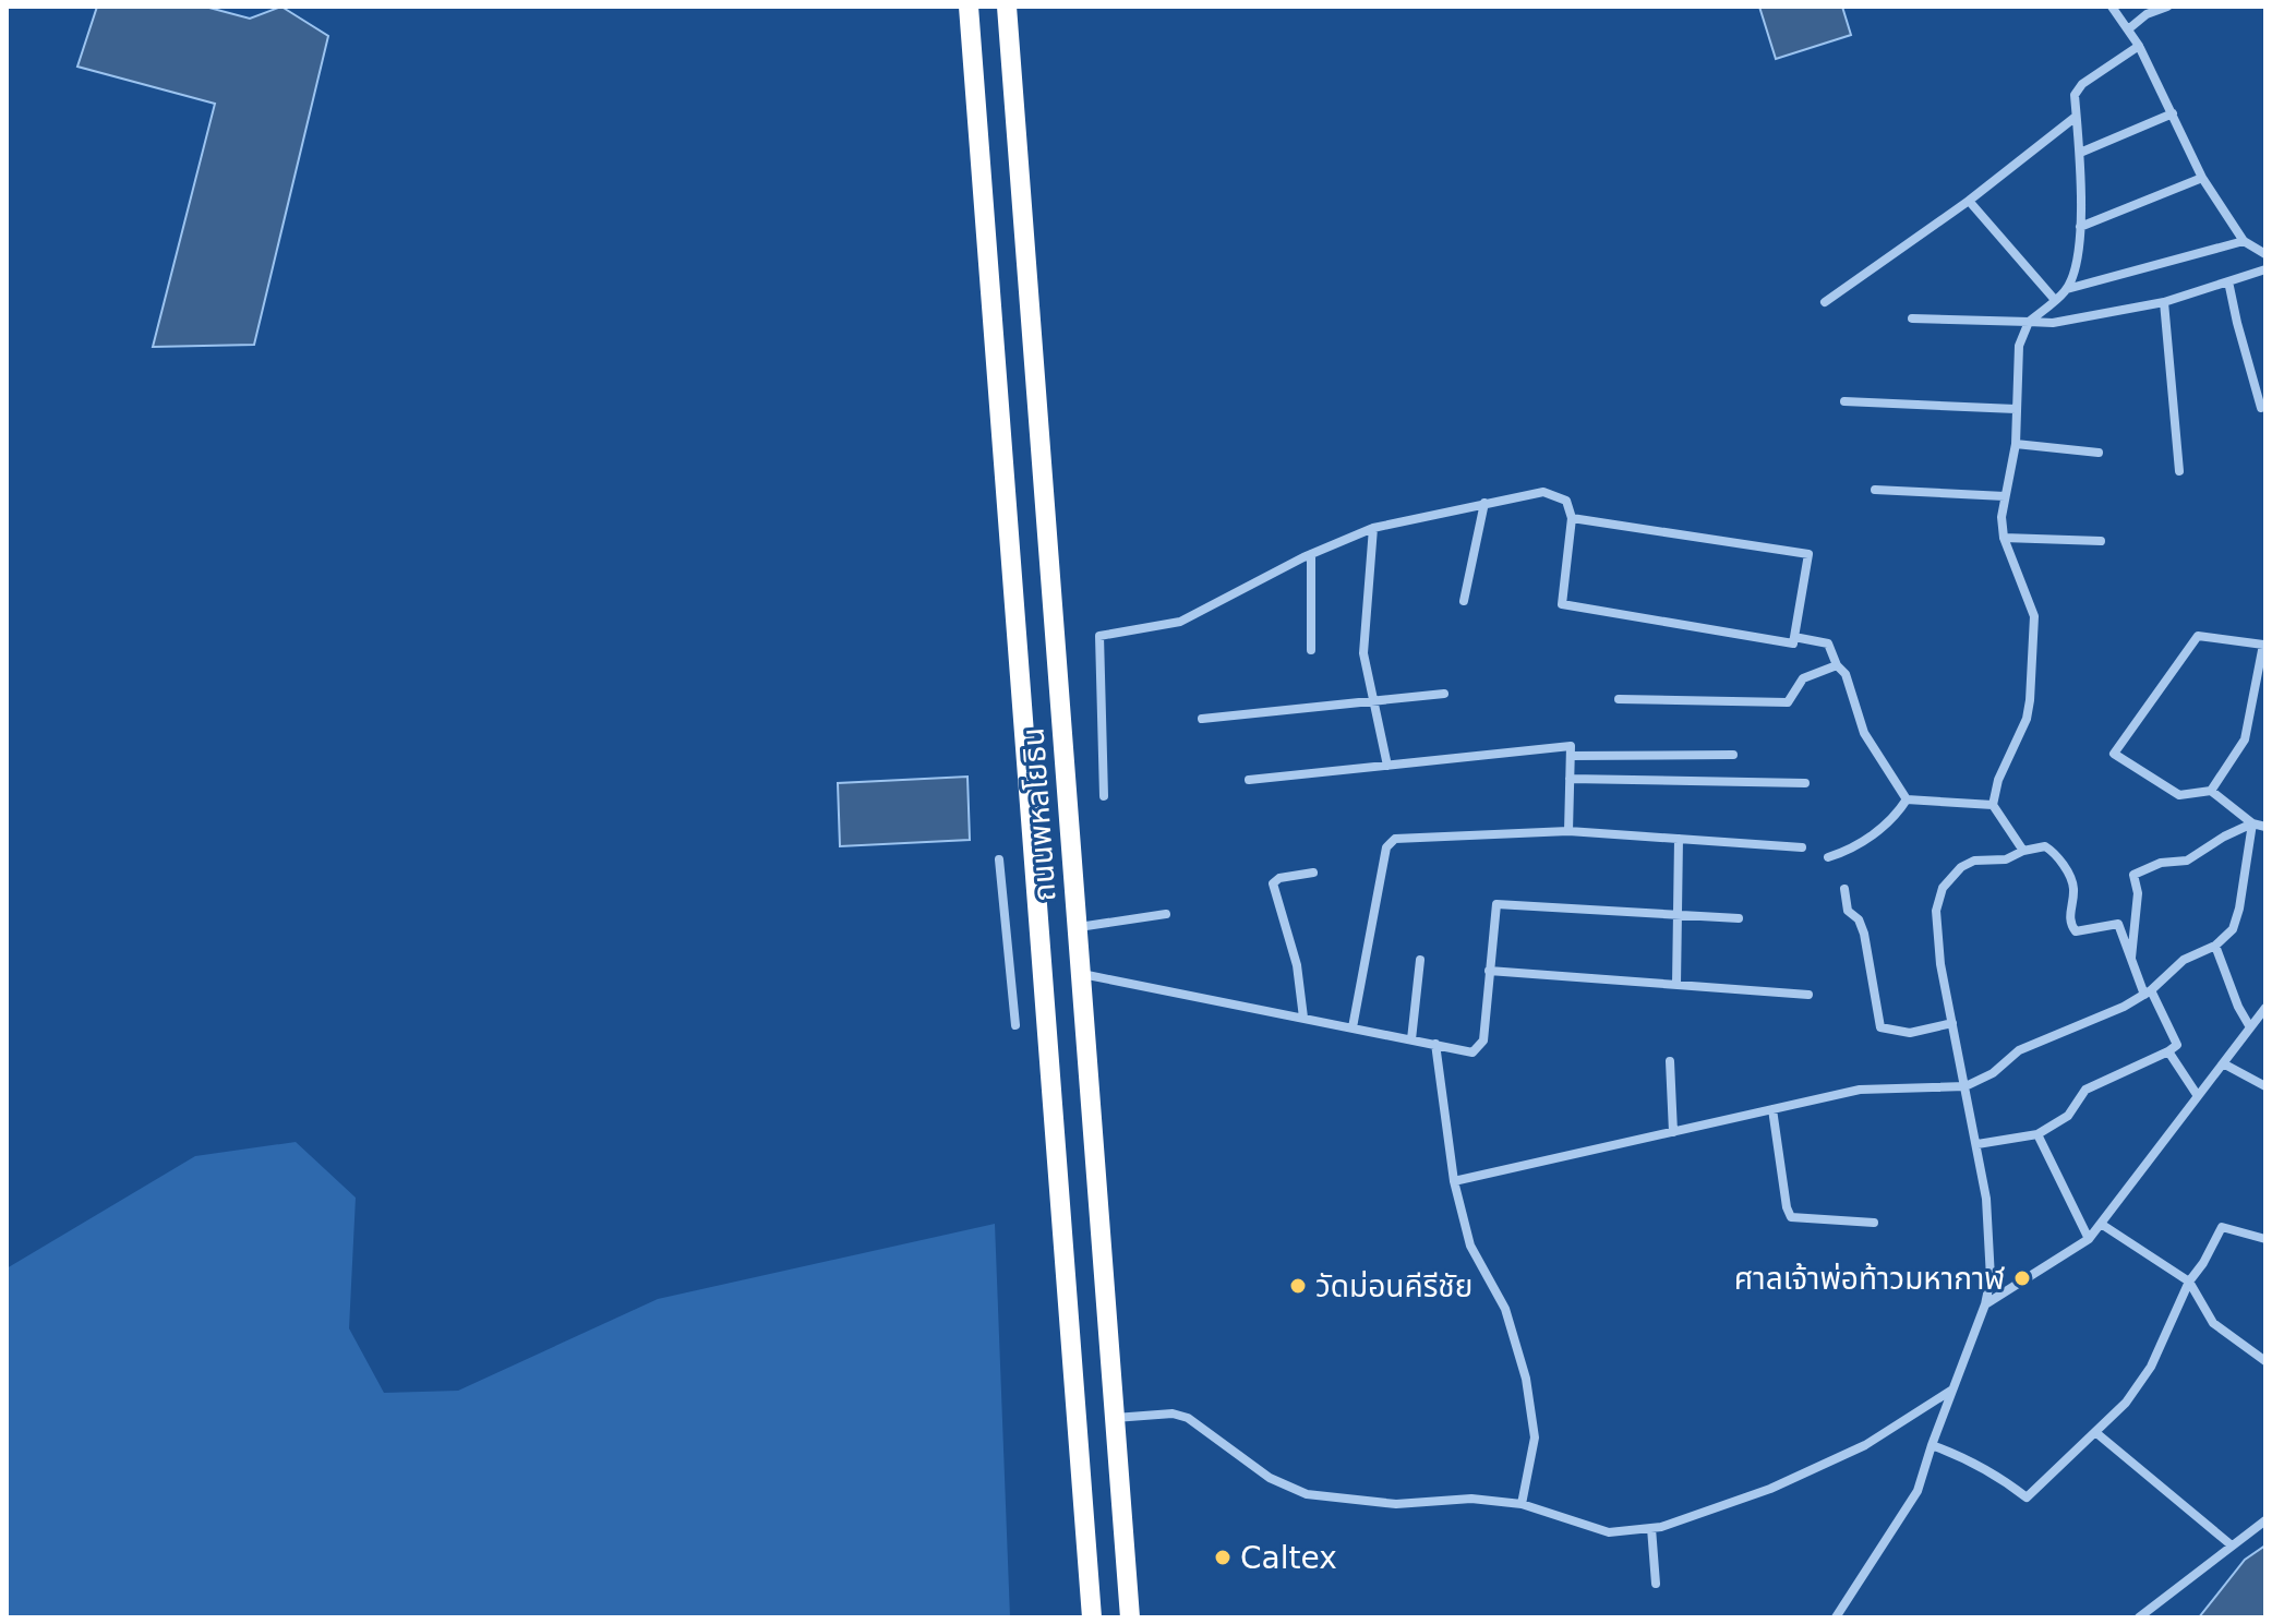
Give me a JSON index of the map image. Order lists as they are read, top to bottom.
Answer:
{
  "streets": {
    "highway": ["ถนนพหลโยธิน"]
  },
  "places": ["ศาลเจ้าพ่อท้าวมหากาฬ", "วัดม่อนคีรีชัย", "Caltex"]
}
